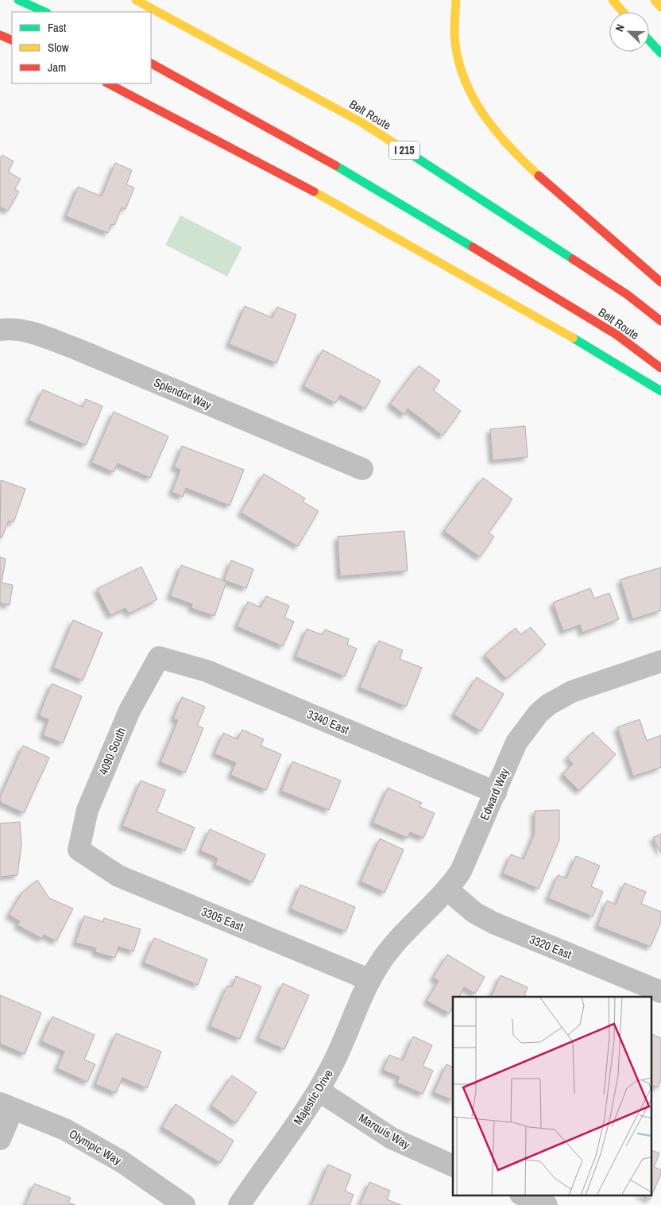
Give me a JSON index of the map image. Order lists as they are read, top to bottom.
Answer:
{
  "streets": {
    "main road": ["Belt Route", "I 215"],
    "street": [
      "Splendor Way",
      "3340 East",
      "4090 South",
      "Edward Way",
      "3305 East",
      "3320 East",
      "Majestic Drive",
      "Marquis Way",
      "Olympic Way"
    ]
  },
  "crossings": [
    ["3340 East", "4090 South"],
    ["3340 East", "Edward Way"],
    ["4090 South", "3305 East"],
    ["Edward Way", "3305 East"],
    ["Edward Way", "3320 East"],
    ["Edward Way", "Majestic Drive"],
    ["3305 East", "Majestic Drive"],
    ["Majestic Drive", "Marquis Way"]
  ],
  "legend": ["Fast", "Slow", "Jam"],
  "north": "top left"
}
